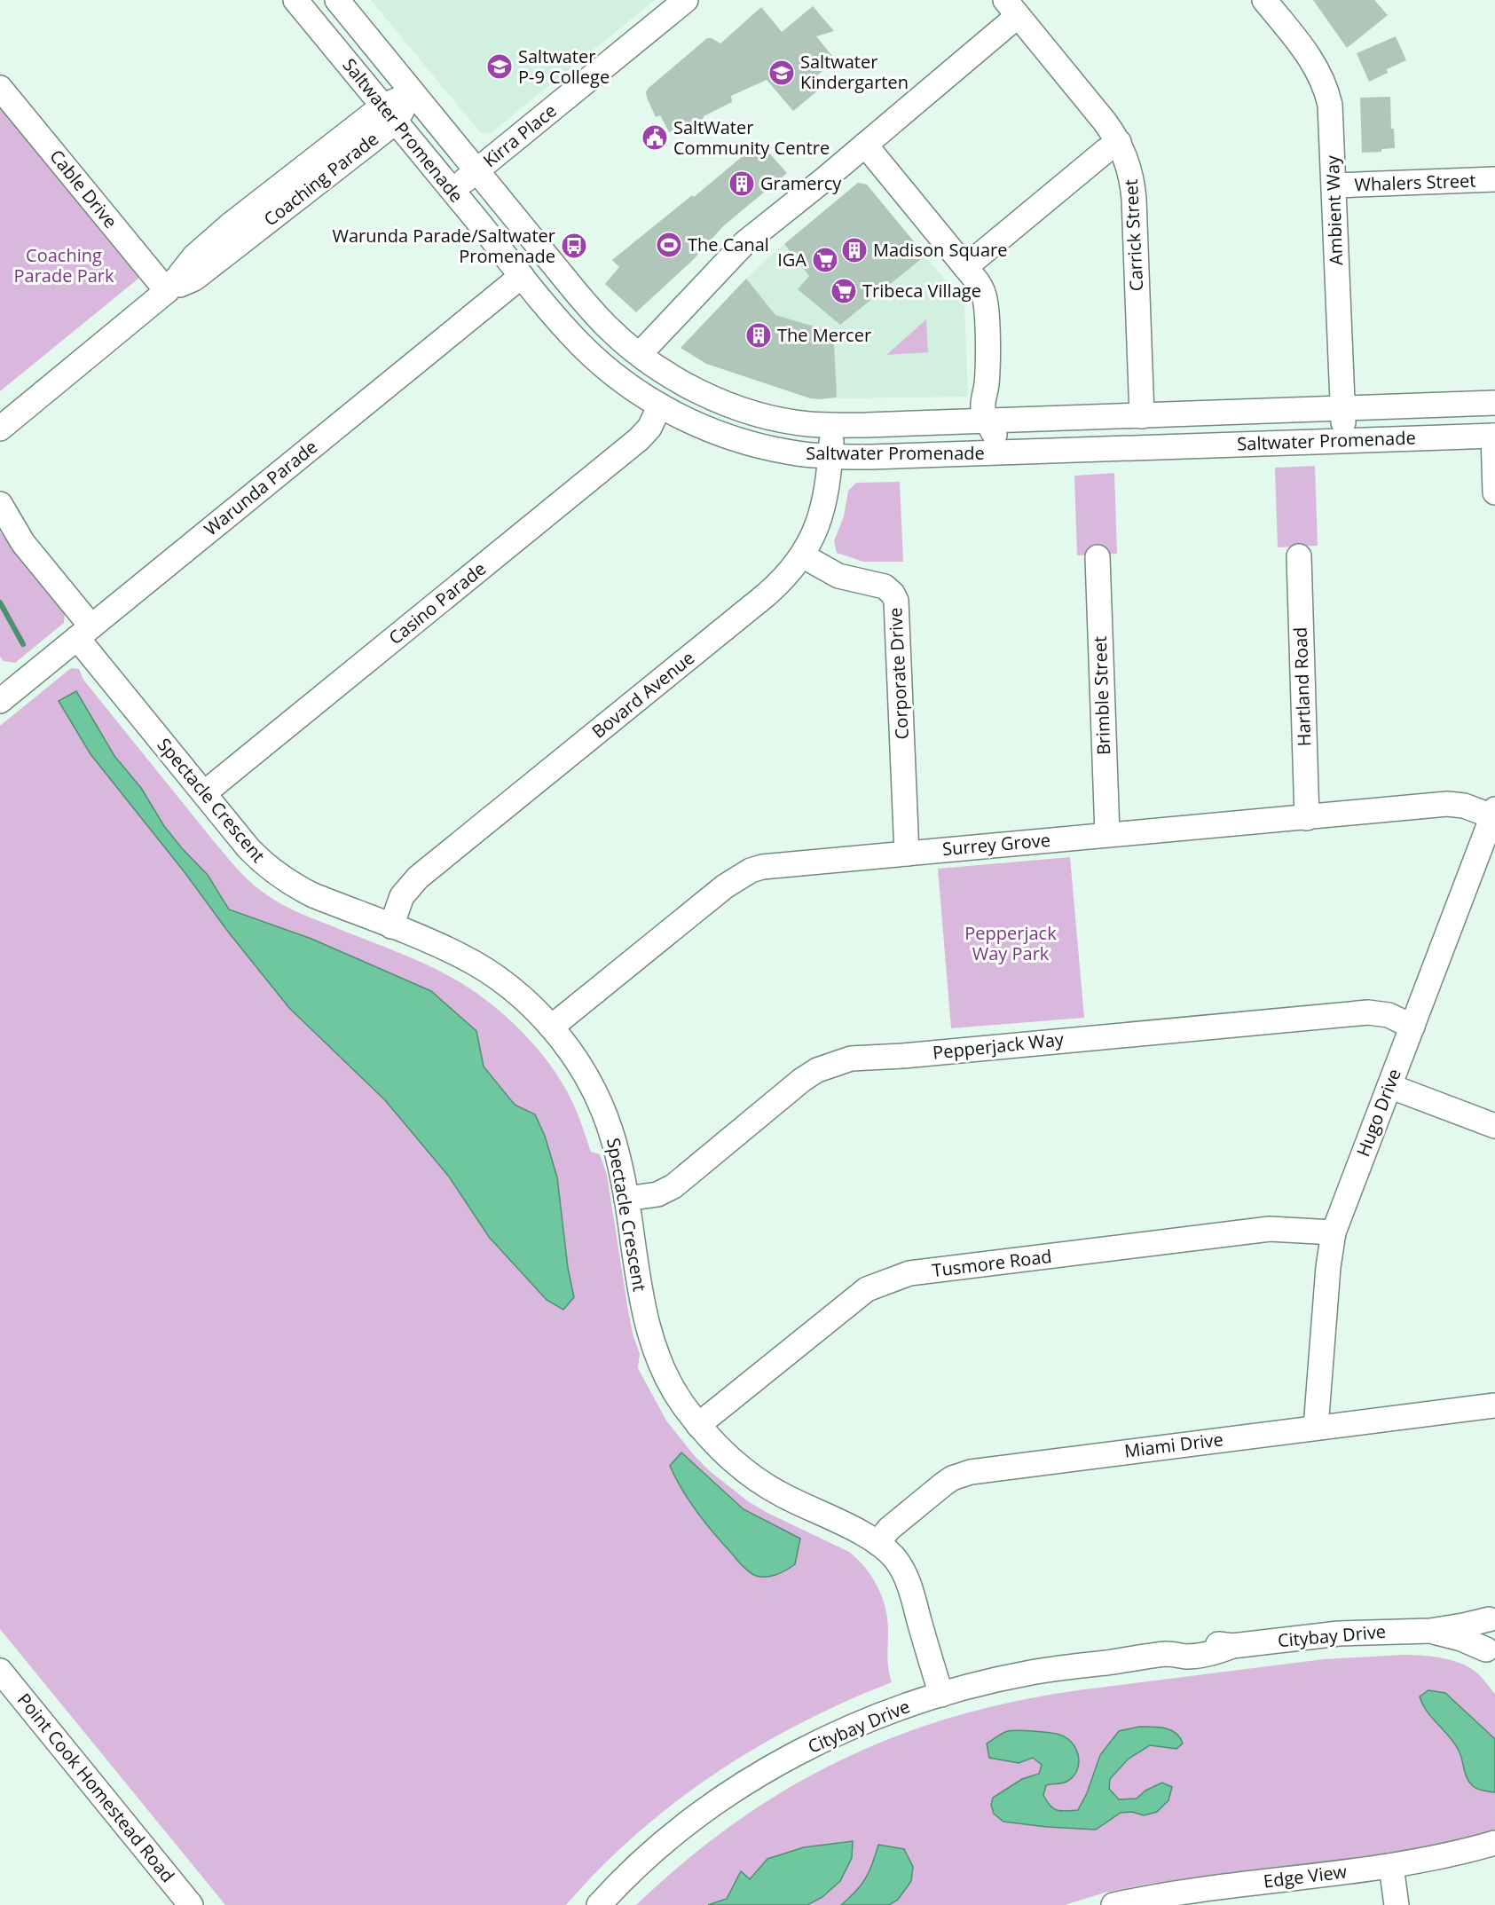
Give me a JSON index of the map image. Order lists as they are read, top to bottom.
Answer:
{
  "streets": {
    "street": [
      "Saltwater Promenade",
      "Kirra Place",
      "Coaching Parade",
      "Whalers Street",
      "Cable Drive",
      "Ambient Way",
      "Carrick Street",
      "Warunda Parade",
      "Casino Parade",
      "Corporate Drive",
      "Hartland Road",
      "Bovard Avenue",
      "Brimble Street",
      "Spectacle Crescent",
      "Surrey Grove",
      "Pepperjack Way",
      "Hugo Drive",
      "Tusmore Road",
      "Miami Drive",
      "Citybay Drive",
      "Point Cook Homestead Road",
      "Edge View"
    ]
  },
  "crossings": [
    ["Saltwater Promenade", "Kirra Place"],
    ["Saltwater Promenade", "Coaching Parade"],
    ["Saltwater Promenade", "Ambient Way"],
    ["Saltwater Promenade", "Carrick Street"],
    ["Saltwater Promenade", "Warunda Parade"],
    ["Saltwater Promenade", "Casino Parade"],
    ["Saltwater Promenade", "Bovard Avenue"],
    ["Coaching Parade", "Cable Drive"],
    ["Whalers Street", "Ambient Way"],
    ["Warunda Parade", "Spectacle Crescent"],
    ["Casino Parade", "Spectacle Crescent"],
    ["Corporate Drive", "Bovard Avenue"],
    ["Corporate Drive", "Surrey Grove"],
    ["Hartland Road", "Surrey Grove"],
    ["Bovard Avenue", "Spectacle Crescent"],
    ["Brimble Street", "Surrey Grove"],
    ["Spectacle Crescent", "Surrey Grove"],
    ["Spectacle Crescent", "Pepperjack Way"],
    ["Spectacle Crescent", "Tusmore Road"],
    ["Spectacle Crescent", "Miami Drive"],
    ["Spectacle Crescent", "Citybay Drive"],
    ["Surrey Grove", "Hugo Drive"],
    ["Pepperjack Way", "Hugo Drive"],
    ["Hugo Drive", "Tusmore Road"],
    ["Hugo Drive", "Miami Drive"]
  ],
  "parks": ["Coaching Parade Park", "Pepperjack Way Park"],
  "places": {
    "school or university": ["Saltwater P-9 College", "Saltwater Kindergarten"],
    "public building": ["SaltWater Community Centre"],
    "building": ["Gramercy", "Madison Square", "The Mercer"],
    "sports": ["The Canal"],
    "bus stop": ["Warunda Parade/Saltwater Promenade"],
    "supermarket": ["IGA", "Tribeca Village"]
  }
}
